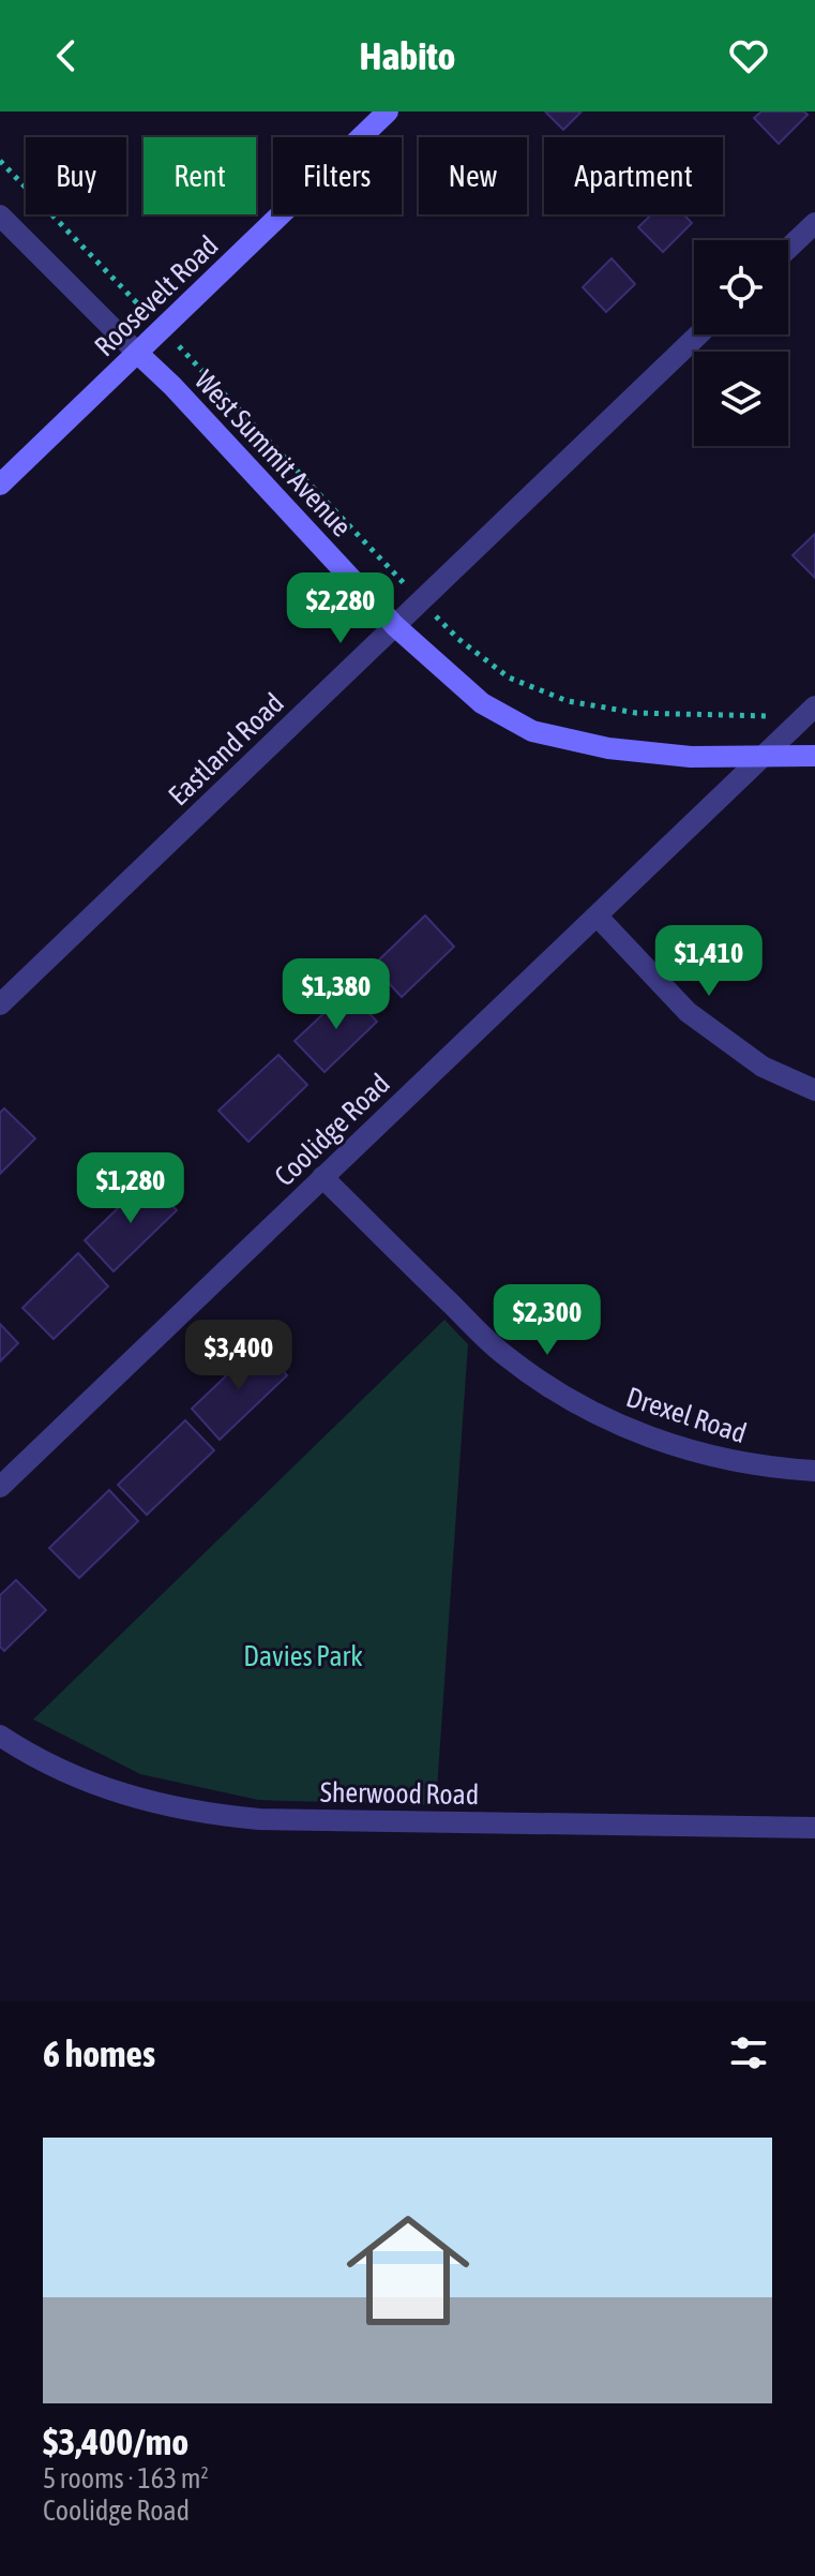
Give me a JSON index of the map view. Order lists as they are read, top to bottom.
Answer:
{
  "streets": {
    "street": [
      "Roosevelt Road",
      "West Summit Avenue",
      "Eastland Road",
      "Coolidge Road",
      "Drexel Road",
      "Sherwood Road"
    ]
  },
  "crossings": [
    ["Roosevelt Road", "West Summit Avenue"],
    ["West Summit Avenue", "Eastland Road"],
    ["West Summit Avenue", "Coolidge Road"],
    ["Coolidge Road", "Drexel Road"]
  ],
  "parks": ["Davies Park"],
  "page": {
    "header": "Habito",
    "chip": [
      "Buy",
      "Rent",
      "Filters",
      "New",
      "Apartment"
    ],
    "price": [
      "$2,280",
      "$1,410",
      "$1,380",
      "$1,280",
      "$2,300",
      "$3,400"
    ],
    "heading": "6 homes",
    "list": [
      {
        "name": "$3,400/mo",
        "note": "5 rooms · 163 m² · Coolidge Road"
      }
    ]
  }
}
